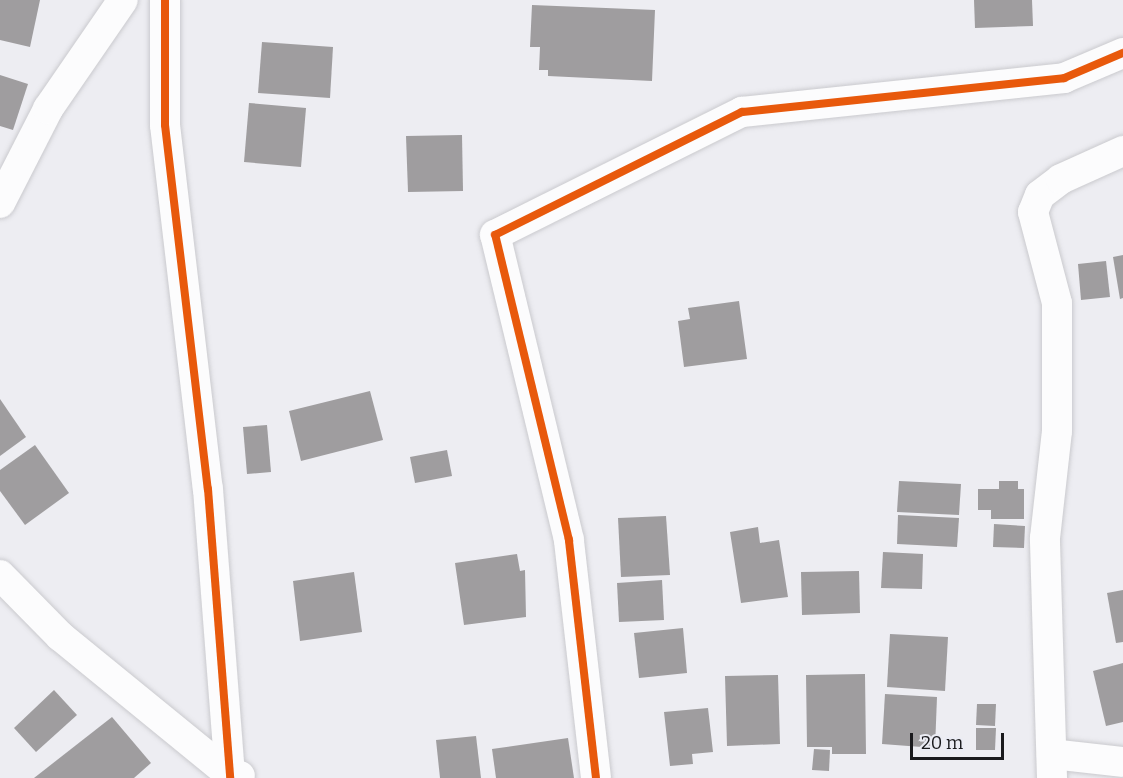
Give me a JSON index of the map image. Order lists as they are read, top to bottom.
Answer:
{
  "scale_bar": "20 m"
}
